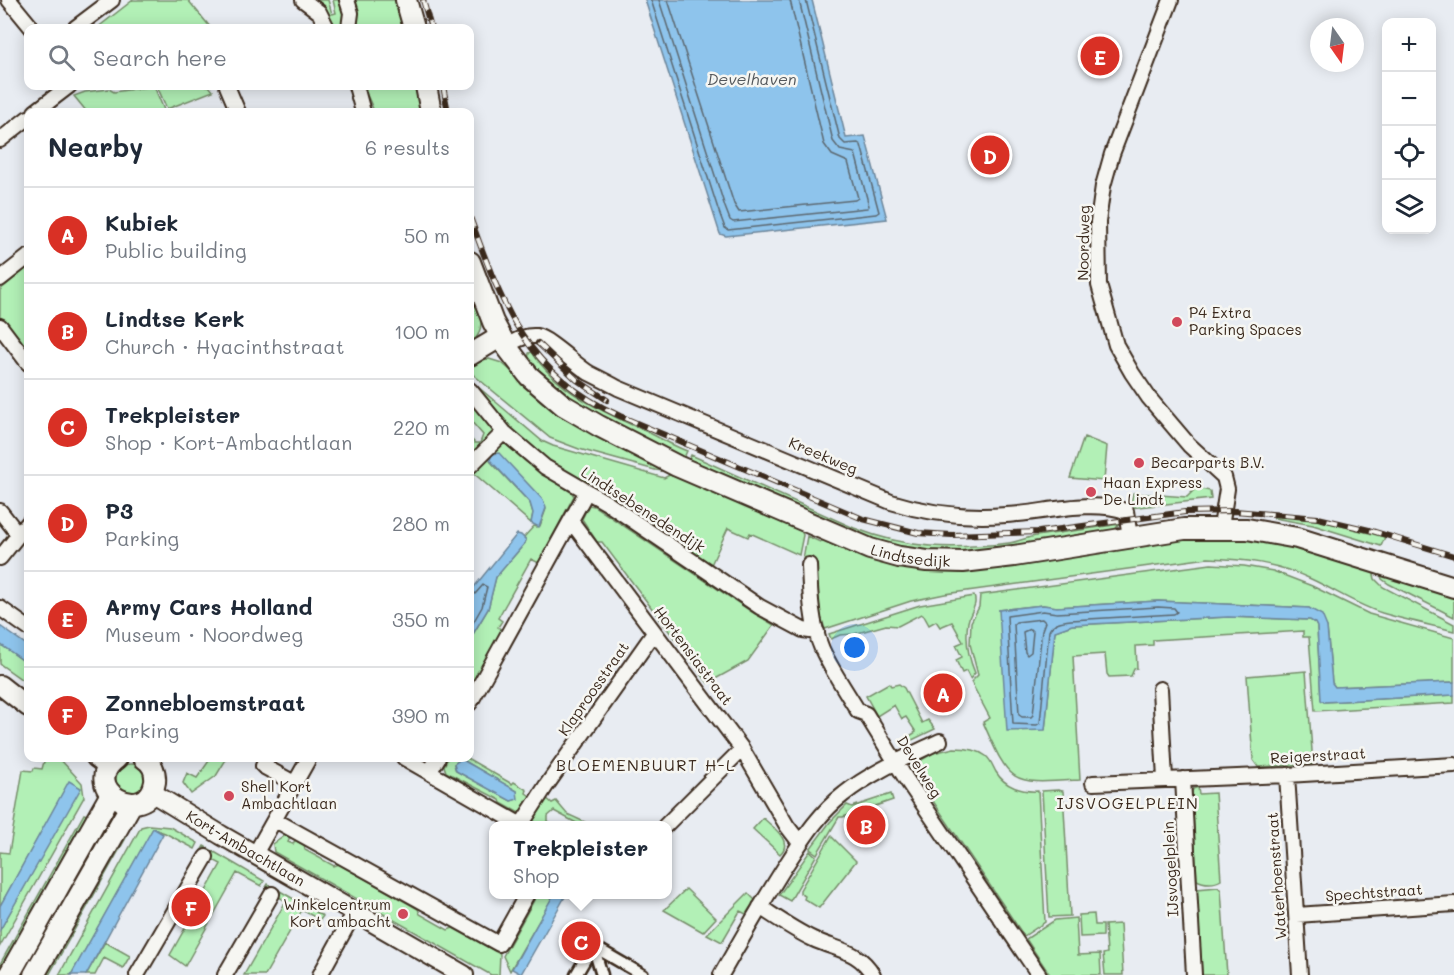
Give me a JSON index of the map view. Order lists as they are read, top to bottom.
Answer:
{
  "streets": {
    "main road": ["Lindtsedijk"],
    "street": [
      "Noordweg",
      "Kreekweg",
      "Lindtsebenedendijk",
      "Hortensiastraat",
      "Klaproosstraat",
      "Reigerstraat",
      "Develweg",
      "Kort-Ambachtlaan",
      "IJsvogelplein",
      "Waterhoenstraat",
      "Spechtstraat"
    ]
  },
  "crossings": [
    ["Noordweg", "Lindtsedijk"],
    ["Kreekweg", "Lindtsedijk"],
    ["Lindtsebenedendijk", "Develweg"],
    ["Hortensiastraat", "Klaproosstraat"],
    ["Reigerstraat", "IJsvogelplein"],
    ["Reigerstraat", "Waterhoenstraat"],
    ["Waterhoenstraat", "Spechtstraat"]
  ],
  "districts": ["BLOEMENBUURT H-L", "IJSVOGELPLEIN"],
  "water": ["Develhaven"],
  "places": [
    "P4 Extra Parking Spaces",
    "Becarparts B.V.",
    "Haan Express De Lindt",
    "Shell Kort Ambachtlaan",
    "Winkelcentrum Kort ambacht"
  ],
  "north": "bottom",
  "page": {
    "map_buttons": ["+", "−"],
    "search": "Search here",
    "pins": [
      "E",
      "D",
      "A",
      "B",
      "F",
      "C"
    ],
    "heading": ["Nearby", "6 results"],
    "list": [
      {
        "mark": "A",
        "name": "Kubiek",
        "note": "Public building",
        "value": "50 m"
      },
      {
        "mark": "B",
        "name": "Lindtse Kerk",
        "note": "Church · Hyacinthstraat",
        "value": "100 m"
      },
      {
        "mark": "C",
        "name": "Trekpleister",
        "note": "Shop · Kort-Ambachtlaan",
        "value": "220 m"
      },
      {
        "mark": "D",
        "name": "P3",
        "note": "Parking",
        "value": "280 m"
      },
      {
        "mark": "E",
        "name": "Army Cars Holland",
        "note": "Museum · Noordweg",
        "value": "350 m"
      },
      {
        "mark": "F",
        "name": "Zonnebloemstraat",
        "note": "Parking",
        "value": "390 m"
      }
    ],
    "popup": ["Trekpleister", "Shop"]
  }
}
